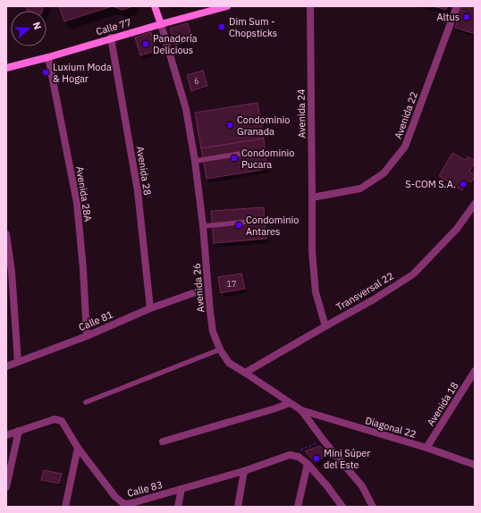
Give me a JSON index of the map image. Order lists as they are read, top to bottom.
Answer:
{
  "streets": {
    "street": [
      "Calle 77",
      "Avenida 24",
      "Avenida 22",
      "Avenida 28",
      "Avenida 28A",
      "Avenida 26",
      "Transversal 22",
      "Calle 81",
      "Avenida 18",
      "Diagonal 22",
      "Calle 83"
    ]
  },
  "crossings": [
    ["Calle 77", "Avenida 28"],
    ["Calle 77", "Avenida 28A"],
    ["Calle 77", "Avenida 26"],
    ["Avenida 24", "Avenida 22"],
    ["Avenida 24", "Transversal 22"],
    ["Avenida 28", "Calle 81"],
    ["Avenida 28A", "Calle 81"],
    ["Avenida 26", "Transversal 22"],
    ["Avenida 26", "Diagonal 22"],
    ["Avenida 18", "Diagonal 22"]
  ],
  "places": [
    "Altus",
    "Dim Sum - Chopsticks",
    "Panadería Delicious",
    "Luxium Moda & Hogar",
    "Condominio Granada",
    "Condominio Pucara",
    "S-COM S.A.",
    "Condominio Antares",
    "Mini Súper del Este"
  ],
  "house_numbers": ["6", "17"],
  "north": "right"
}
